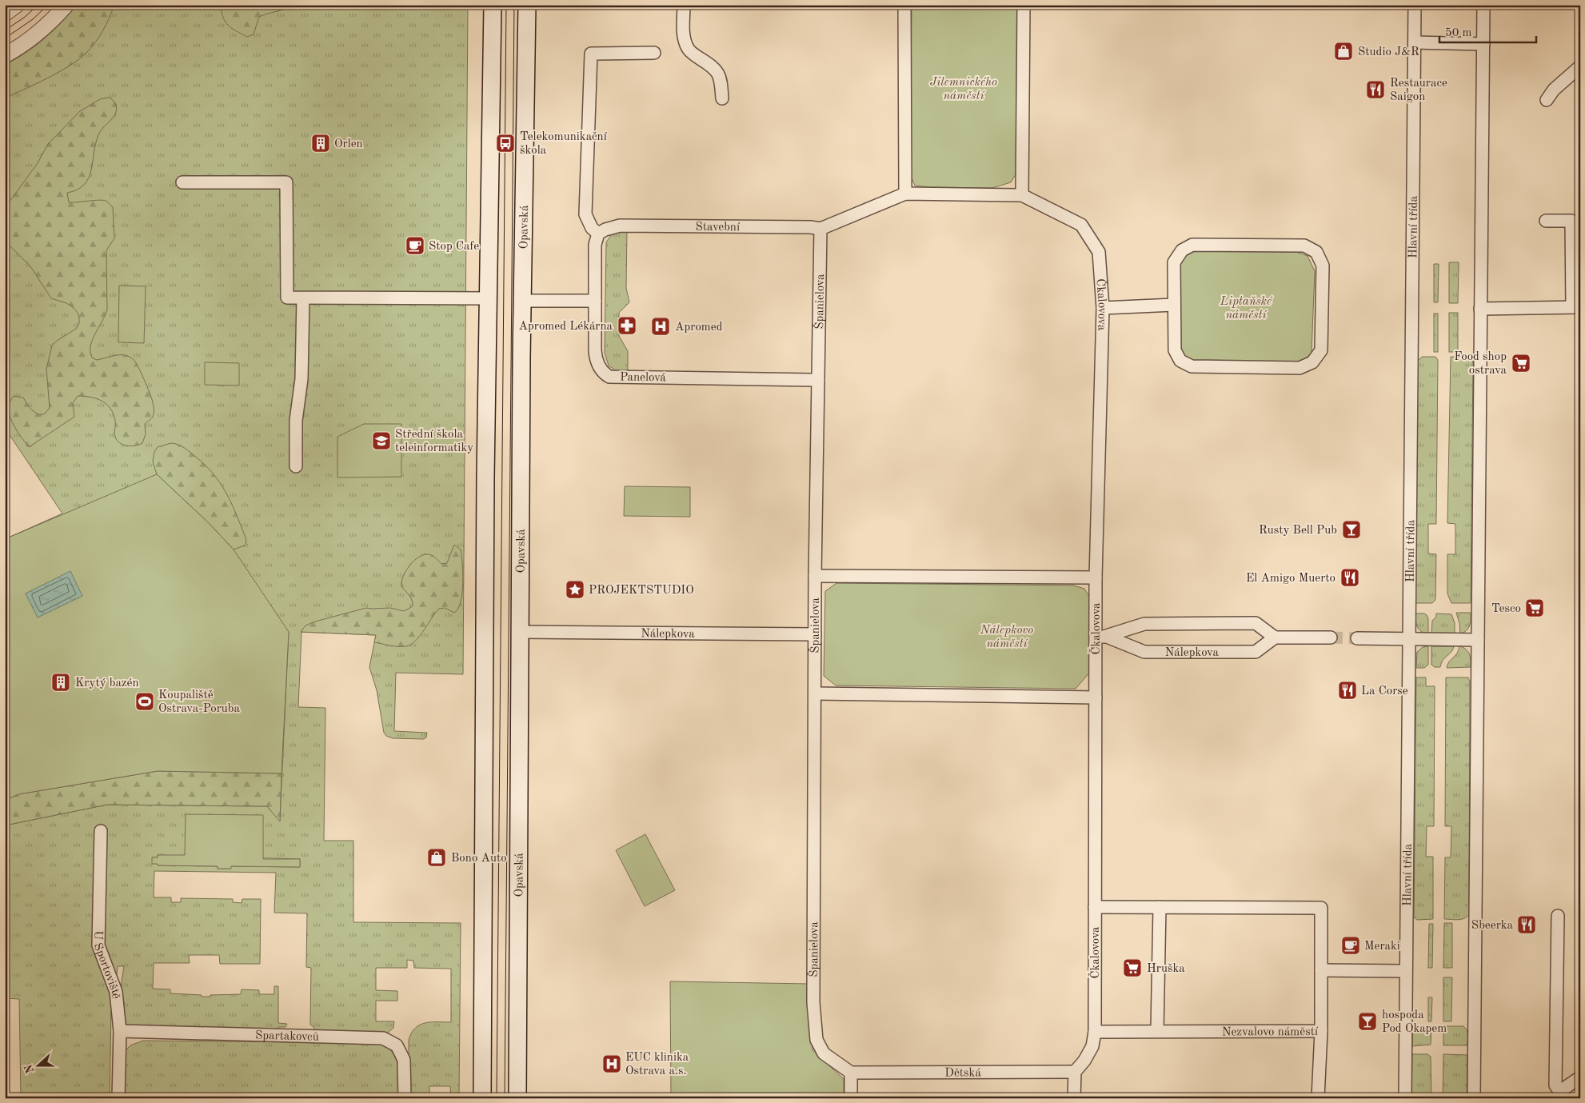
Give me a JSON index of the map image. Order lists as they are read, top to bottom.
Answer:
{
  "streets": {
    "main road": ["Opavská"],
    "street": [
      "Stavební",
      "Hlavní třída",
      "Španielova",
      "Čkalovova",
      "Panelová",
      "Nálepkova",
      "U Sportoviště",
      "Nezvalovo náměstí",
      "Spartakovců",
      "Dětská"
    ]
  },
  "crossings": [
    ["Stavební", "Španielova"],
    ["Stavební", "Panelová"],
    ["Opavská", "Nálepkova"],
    ["Španielova", "Panelová"],
    ["Španielova", "Nálepkova"],
    ["Španielova", "Dětská"],
    ["Čkalovova", "Nálepkova"],
    ["Čkalovova", "Nezvalovo náměstí"],
    ["Čkalovova", "Dětská"],
    ["U Sportoviště", "Spartakovců"]
  ],
  "parks": ["Jilemnického náměstí", "Liptaňské náměstí", "Nálepkovo náměstí"],
  "places": {
    "shop": ["Studio J&R", "Bono Auto"],
    "restaurant": [
      "Restaurace Saigon",
      "El Amigo Muerto",
      "La Corse",
      "Sbeerka"
    ],
    "building": ["Orlen", "Krytý bazén"],
    "bus stop": ["Telekomunikační škola"],
    "cafe": ["Stop Cafe", "Meraki"],
    "pharmacy": ["Apromed Lékárna"],
    "hospital": ["Apromed", "EUC klinika Ostrava a.s."],
    "supermarket": ["Food shop ostrava", "Tesco", "Hruška"],
    "school or university": ["Střední škola teleinformatiky"],
    "bar": ["Rusty Bell Pub", "hospoda Pod Okapem"],
    "place": ["PROJEKTSTUDIO"],
    "sports": ["Koupaliště Ostrava-Poruba"]
  },
  "scale_bar": "50 m",
  "north": "left"
}
